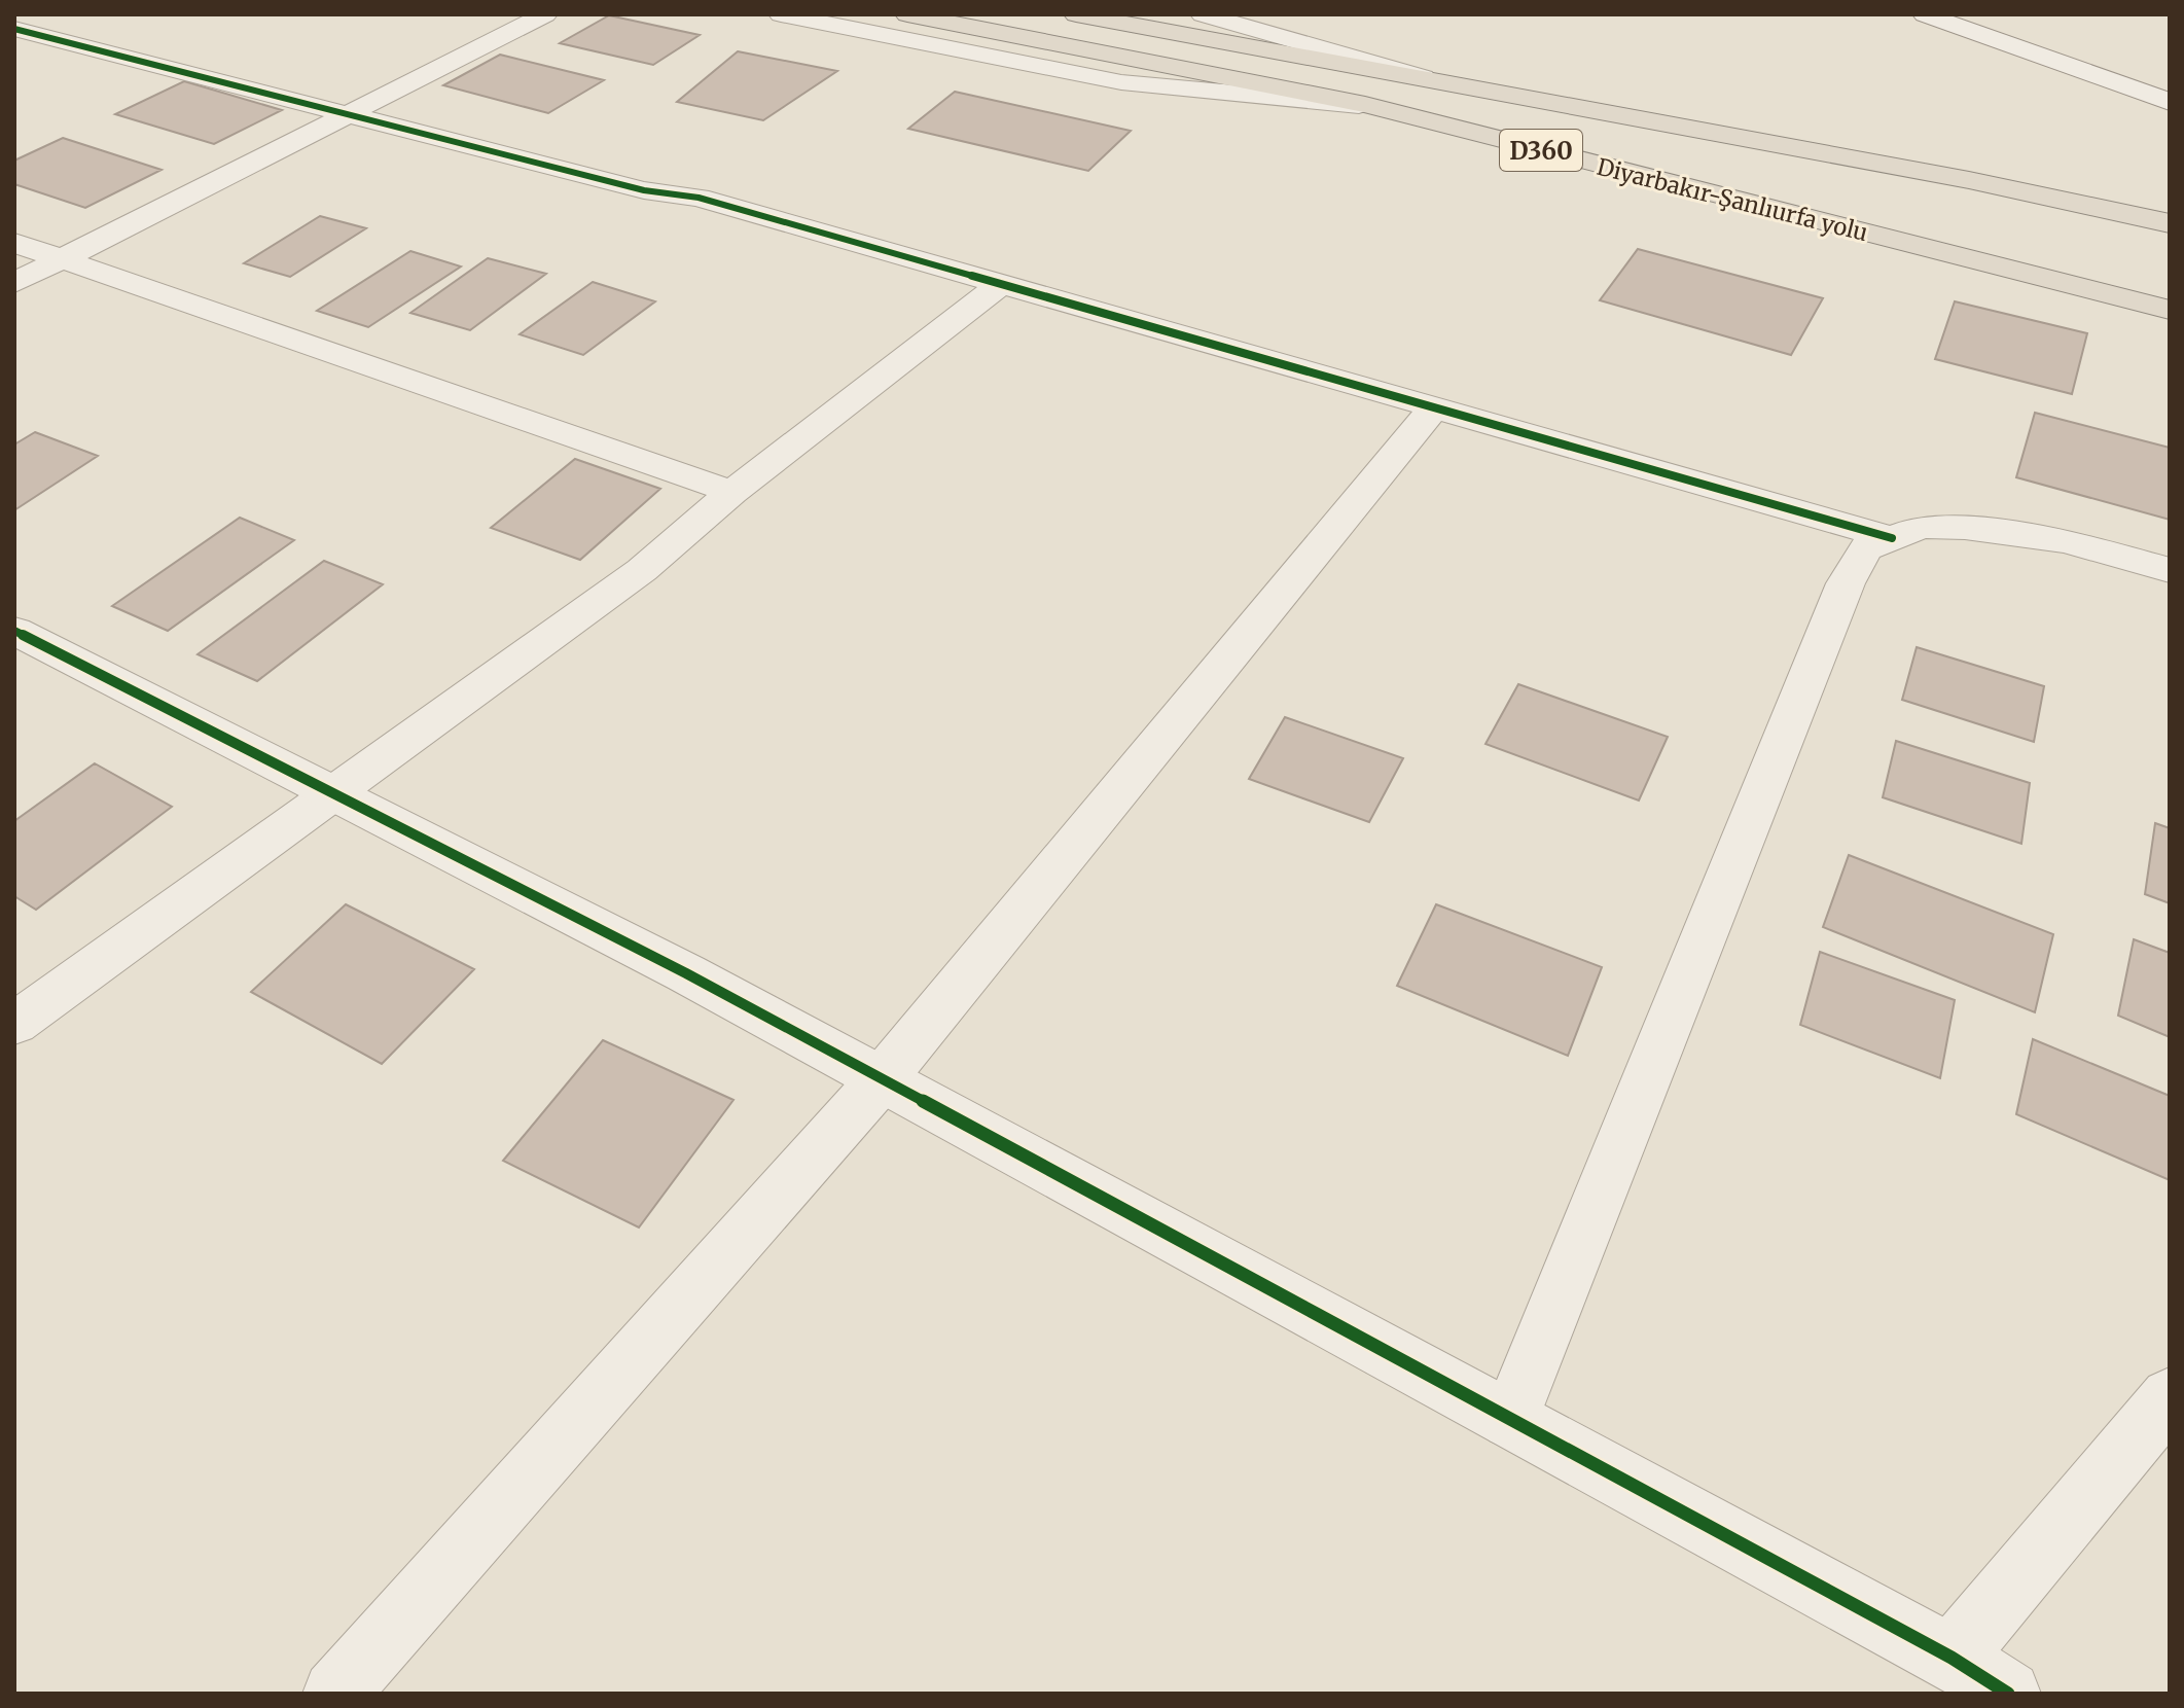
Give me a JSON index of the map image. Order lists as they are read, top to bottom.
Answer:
{
  "streets": {
    "highway": ["D360", "Diyarbakır-Şanlıurfa yolu"]
  }
}
